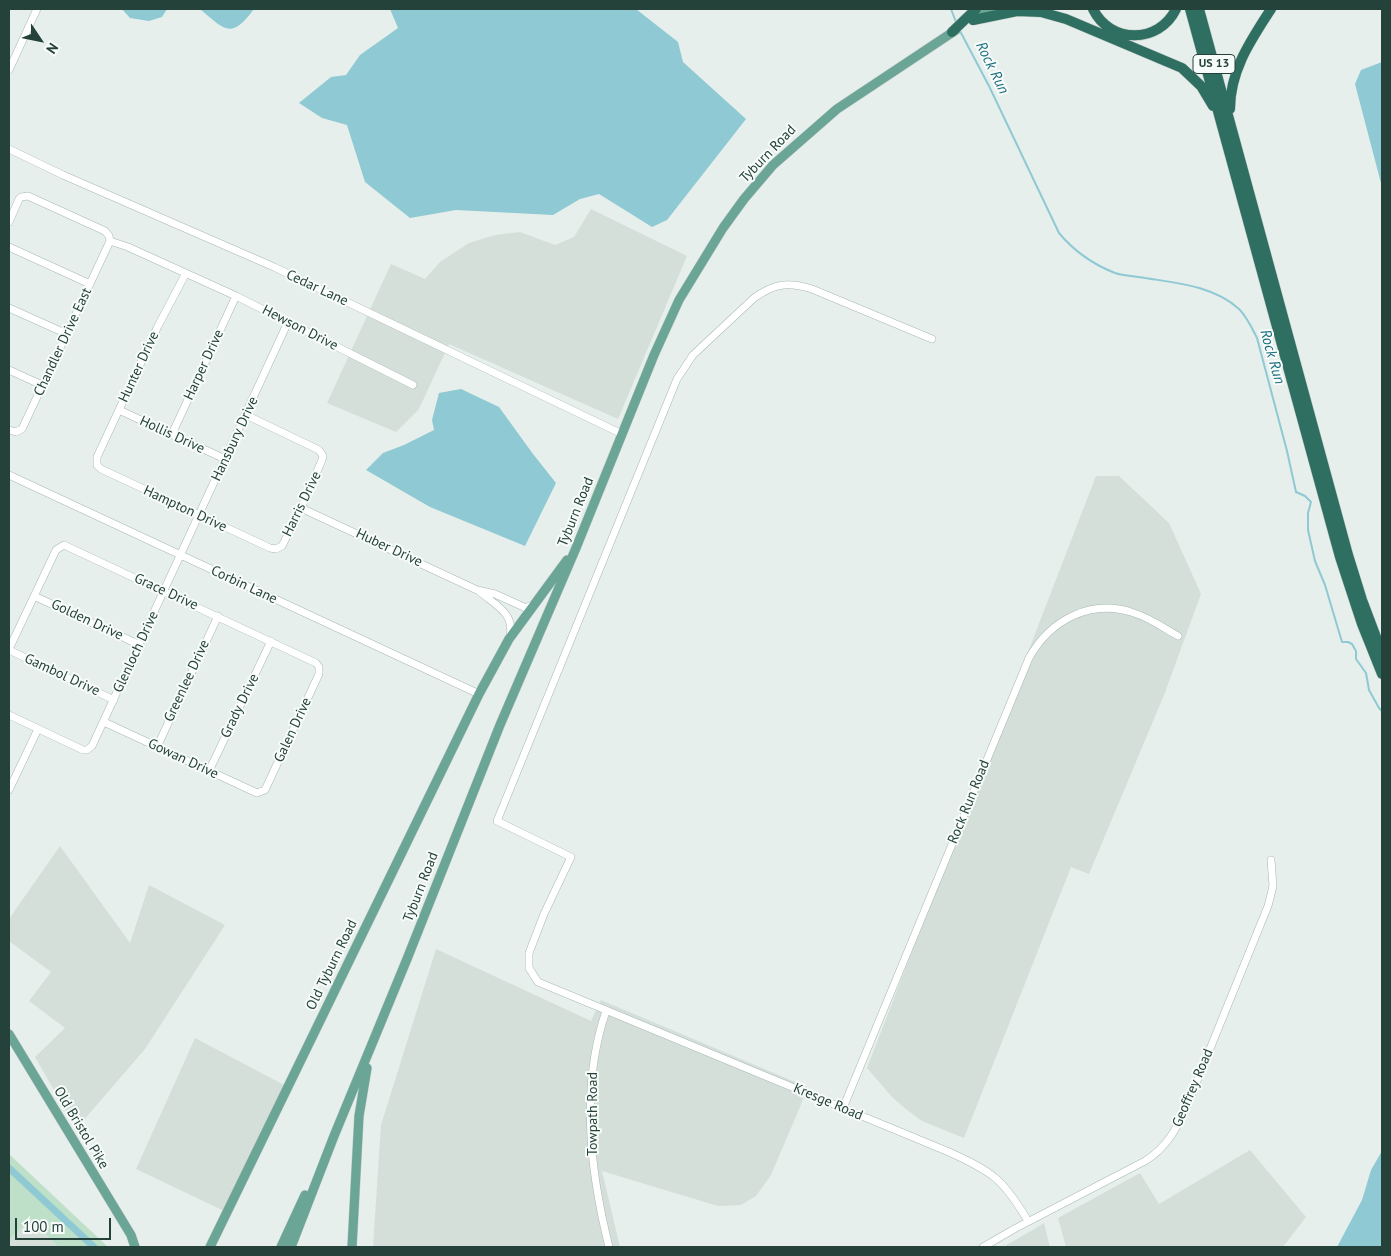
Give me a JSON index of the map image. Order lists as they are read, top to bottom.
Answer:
{
  "streets": {
    "highway": ["US 13"],
    "main road": ["Tyburn Road", "Old Tyburn Road", "Old Bristol Pike"],
    "street": [
      "Cedar Lane",
      "Hewson Drive",
      "Chandler Drive East",
      "Harper Drive",
      "Hunter Drive",
      "Hollis Drive",
      "Hansbury Drive",
      "Harris Drive",
      "Hampton Drive",
      "Huber Drive",
      "Corbin Lane",
      "Grace Drive",
      "Golden Drive",
      "Glenloch Drive",
      "Gambol Drive",
      "Greenlee Drive",
      "Grady Drive",
      "Galen Drive",
      "Gowan Drive",
      "Rock Run Road",
      "Geoffrey Road",
      "Kresge Road",
      "Towpath Road"
    ]
  },
  "crossings": [
    ["Tyburn Road", "Cedar Lane"],
    ["Tyburn Road", "Old Tyburn Road"],
    ["Hewson Drive", "Chandler Drive East"],
    ["Hewson Drive", "Harper Drive"],
    ["Hewson Drive", "Hunter Drive"],
    ["Hewson Drive", "Hansbury Drive"],
    ["Harper Drive", "Hollis Drive"],
    ["Hunter Drive", "Hollis Drive"],
    ["Hunter Drive", "Hampton Drive"],
    ["Hollis Drive", "Hansbury Drive"],
    ["Hansbury Drive", "Harris Drive"],
    ["Hansbury Drive", "Hampton Drive"],
    ["Hansbury Drive", "Corbin Lane"],
    ["Hansbury Drive", "Glenloch Drive"],
    ["Harris Drive", "Hampton Drive"],
    ["Harris Drive", "Huber Drive"],
    ["Huber Drive", "Old Tyburn Road"],
    ["Corbin Lane", "Glenloch Drive"],
    ["Corbin Lane", "Old Tyburn Road"],
    ["Grace Drive", "Golden Drive"],
    ["Grace Drive", "Glenloch Drive"],
    ["Grace Drive", "Greenlee Drive"],
    ["Grace Drive", "Grady Drive"],
    ["Grace Drive", "Galen Drive"],
    ["Golden Drive", "Glenloch Drive"],
    ["Glenloch Drive", "Gambol Drive"],
    ["Glenloch Drive", "Gowan Drive"],
    ["Greenlee Drive", "Gowan Drive"],
    ["Grady Drive", "Gowan Drive"],
    ["Galen Drive", "Gowan Drive"],
    ["Rock Run Road", "Kresge Road"],
    ["Geoffrey Road", "Kresge Road"],
    ["Kresge Road", "Towpath Road"]
  ],
  "water": ["Rock Run"],
  "scale_bar": "100 m",
  "north": "bottom right"
}
